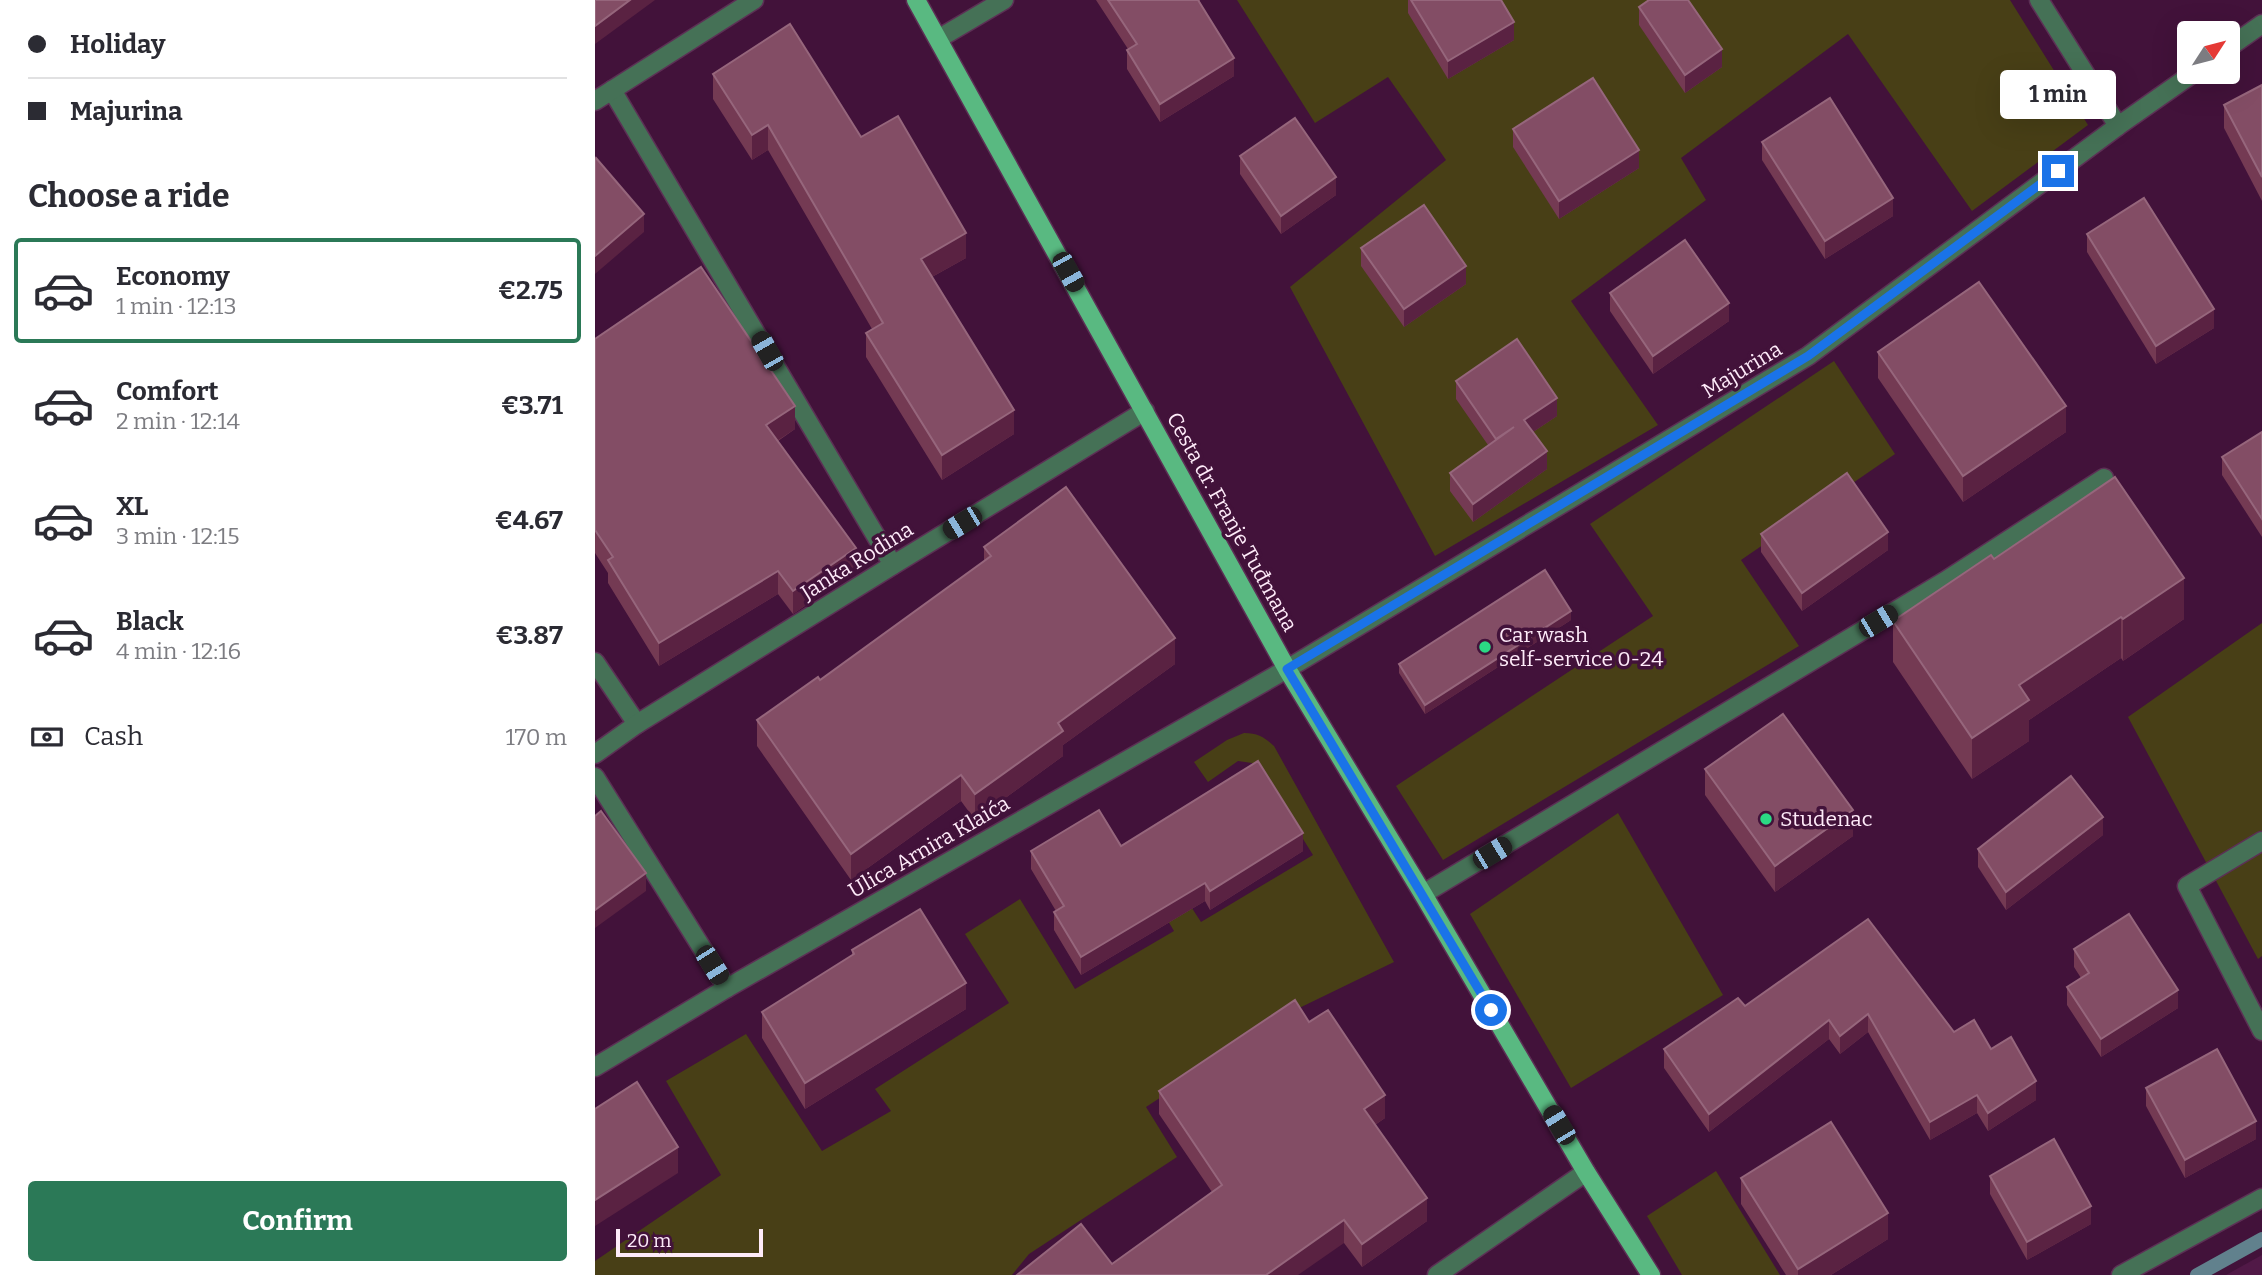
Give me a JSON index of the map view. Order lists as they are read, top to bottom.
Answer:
{
  "streets": {
    "main road": ["Cesta dr. Franje Tuđmana"],
    "street": ["Majurina", "Janka Rodina", "Ulica Arnira Klaića"]
  },
  "crossings": [
    ["Majurina", "Cesta dr. Franje Tuđmana"],
    ["Majurina", "Ulica Arnira Klaića"],
    ["Cesta dr. Franje Tuđmana", "Janka Rodina"],
    ["Cesta dr. Franje Tuđmana", "Ulica Arnira Klaića"]
  ],
  "places": ["Car wash self-service 0-24", "Studenac"],
  "scale_bar": "20 m",
  "north": "top right",
  "page": {
    "banner": ["Holiday", "Majurina"],
    "bubble": "1 min",
    "heading": "Choose a ride",
    "list": [
      {
        "name": "Economy",
        "note": "1 min · 12:13",
        "value": "€2.75"
      },
      {
        "name": "Comfort",
        "note": "2 min · 12:14",
        "value": "€3.71"
      },
      {
        "name": "XL",
        "note": "3 min · 12:15",
        "value": "€4.67"
      },
      {
        "name": "Black",
        "note": "4 min · 12:16",
        "value": "€3.87"
      }
    ],
    "pay": ["Cash", "170 m"],
    "buttons": "Confirm",
    "scale": "20 m"
  }
}
